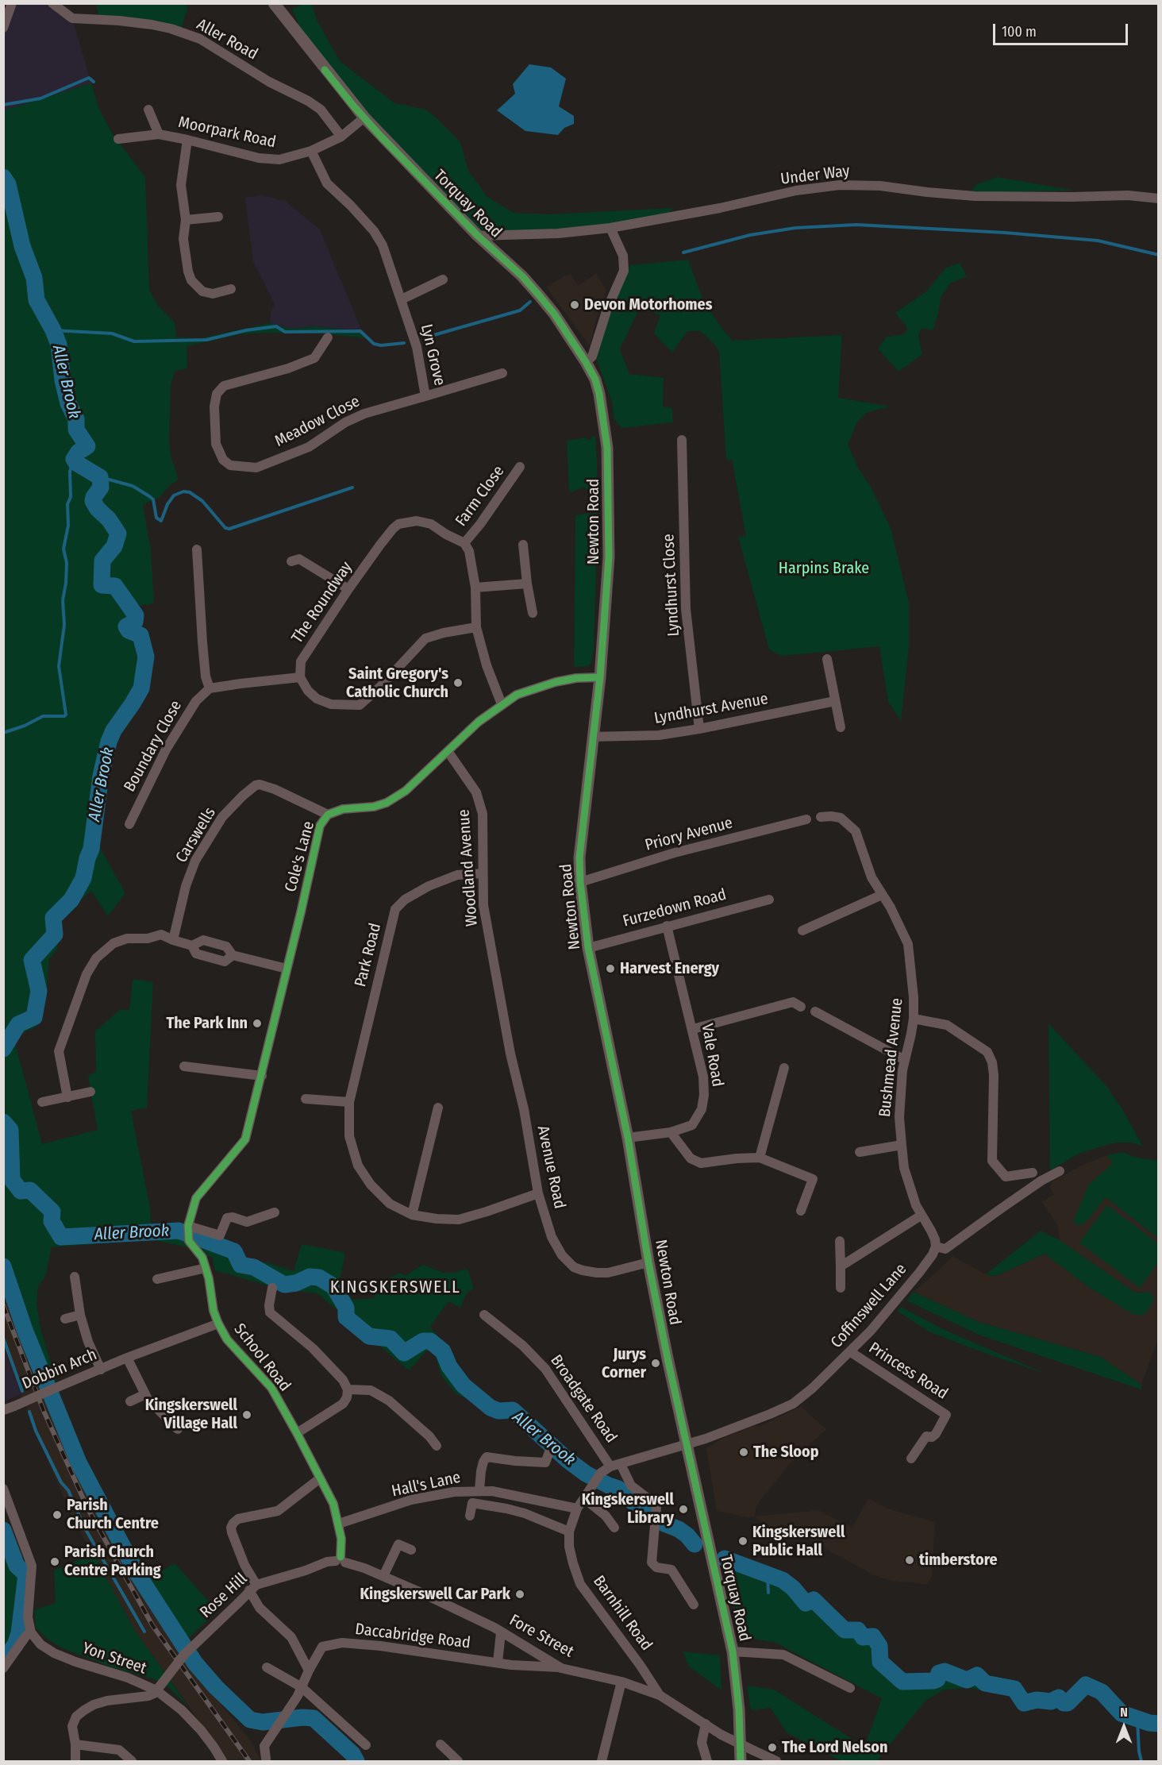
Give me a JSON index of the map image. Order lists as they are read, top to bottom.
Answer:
{
  "streets": {
    "street": [
      "Aller Road",
      "Moorpark Road",
      "Under Way",
      "Torquay Road",
      "Lyn Grove",
      "Meadow Close",
      "Farm Close",
      "Newton Road",
      "Lyndhurst Close",
      "The Roundway",
      "Lyndhurst Avenue",
      "Boundary Close",
      "Priory Avenue",
      "Carswells",
      "Cole's Lane",
      "Woodland Avenue",
      "Furzedown Road",
      "Park Road",
      "Vale Road",
      "Bushmead Avenue",
      "Avenue Road",
      "Coffinswell Lane",
      "School Road",
      "Dobbin Arch",
      "Princess Road",
      "Broadgate Road",
      "Hall's Lane",
      "Rose Hill",
      "Barnhill Road",
      "Daccabridge Road",
      "Fore Street",
      "Yon Street"
    ]
  },
  "crossings": [
    ["Aller Road", "Moorpark Road"],
    ["Moorpark Road", "Torquay Road"],
    ["Moorpark Road", "Lyn Grove"],
    ["Under Way", "Torquay Road"],
    ["Torquay Road", "Newton Road"],
    ["Torquay Road", "Coffinswell Lane"],
    ["Torquay Road", "Barnhill Road"],
    ["Lyn Grove", "Meadow Close"],
    ["Farm Close", "The Roundway"],
    ["Newton Road", "Lyndhurst Avenue"],
    ["Newton Road", "Priory Avenue"],
    ["Newton Road", "Cole's Lane"],
    ["Newton Road", "Furzedown Road"],
    ["Newton Road", "Vale Road"],
    ["Newton Road", "Avenue Road"],
    ["Newton Road", "Coffinswell Lane"],
    ["Newton Road", "Barnhill Road"],
    ["Lyndhurst Close", "Lyndhurst Avenue"],
    ["Carswells", "Cole's Lane"],
    ["Cole's Lane", "Woodland Avenue"],
    ["Cole's Lane", "School Road"],
    ["Woodland Avenue", "Park Road"],
    ["Woodland Avenue", "Avenue Road"],
    ["Furzedown Road", "Vale Road"],
    ["Park Road", "Avenue Road"],
    ["Bushmead Avenue", "Coffinswell Lane"],
    ["Coffinswell Lane", "Princess Road"],
    ["Coffinswell Lane", "Barnhill Road"],
    ["School Road", "Dobbin Arch"],
    ["School Road", "Hall's Lane"],
    ["School Road", "Rose Hill"],
    ["School Road", "Fore Street"],
    ["Broadgate Road", "Barnhill Road"],
    ["Hall's Lane", "Barnhill Road"],
    ["Rose Hill", "Fore Street"],
    ["Rose Hill", "Yon Street"],
    ["Barnhill Road", "Fore Street"],
    ["Daccabridge Road", "Fore Street"]
  ],
  "districts": ["KINGSKERSWELL"],
  "water": ["Aller Brook"],
  "parks": ["Harpins Brake"],
  "places": [
    "Devon Motorhomes",
    "Saint Gregory's Catholic Church",
    "Harvest Energy",
    "The Park Inn",
    "Jurys Corner",
    "Kingskerswell Village Hall",
    "The Sloop",
    "Kingskerswell Library",
    "Parish Church Centre",
    "Kingskerswell Public Hall",
    "timberstore",
    "Parish Church Centre Parking",
    "Kingskerswell Car Park",
    "The Lord Nelson"
  ],
  "scale_bar": "100 m",
  "north": "top"
}
